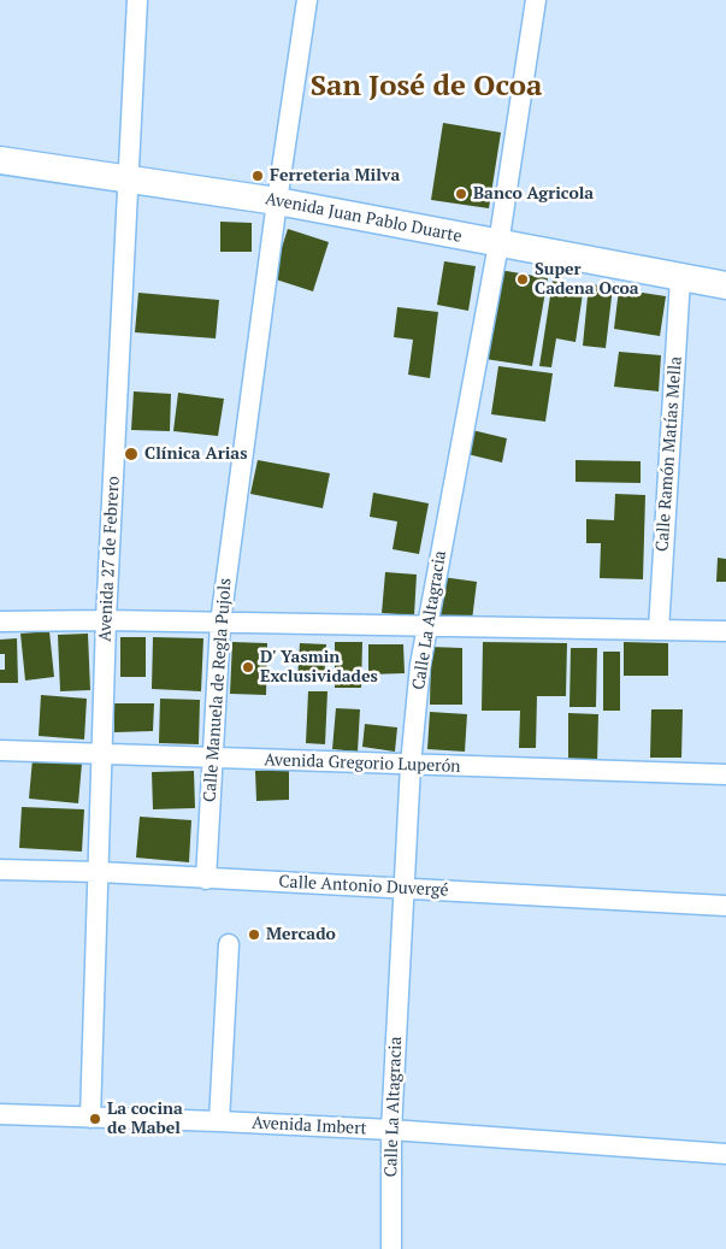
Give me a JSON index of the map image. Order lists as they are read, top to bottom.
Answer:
{
  "streets": {
    "main road": ["Avenida Juan Pablo Duarte"],
    "street": [
      "Calle Ramón Matías Mella",
      "Avenida 27 de Febrero",
      "Calle La Altagracia",
      "Calle Manuela de Regla Pujols",
      "Avenida Gregorio Luperón",
      "Calle Antonio Duvergé",
      "Avenida Imbert"
    ]
  },
  "crossings": [
    ["Avenida Juan Pablo Duarte", "Calle Ramón Matías Mella"],
    ["Avenida Juan Pablo Duarte", "Avenida 27 de Febrero"],
    ["Avenida Juan Pablo Duarte", "Calle La Altagracia"],
    ["Avenida Juan Pablo Duarte", "Calle Manuela de Regla Pujols"],
    ["Avenida 27 de Febrero", "Avenida Gregorio Luperón"],
    ["Avenida 27 de Febrero", "Calle Antonio Duvergé"],
    ["Avenida 27 de Febrero", "Avenida Imbert"],
    ["Calle La Altagracia", "Avenida Gregorio Luperón"],
    ["Calle La Altagracia", "Calle Antonio Duvergé"],
    ["Calle La Altagracia", "Avenida Imbert"],
    ["Calle Manuela de Regla Pujols", "Avenida Gregorio Luperón"],
    ["Calle Manuela de Regla Pujols", "Calle Antonio Duvergé"]
  ],
  "districts": ["San José de Ocoa"],
  "places": [
    "Ferreteria Milva",
    "Banco Agricola",
    "Super Cadena Ocoa",
    "Clínica Arias",
    "D' Yasmin Exclusividades",
    "Mercado",
    "La cocina de Mabel"
  ]
}
